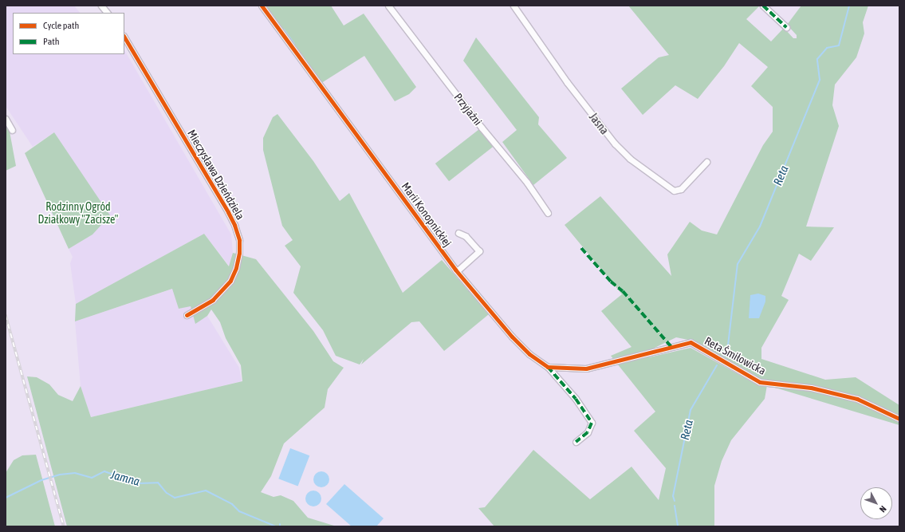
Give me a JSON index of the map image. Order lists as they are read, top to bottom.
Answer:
{
  "streets": {
    "street": [
      "Przyjaźni",
      "Jasna",
      "Mieczysława Dzieńdziela",
      "Marii Konopnickiej",
      "Reta Śmiłowicka"
    ]
  },
  "crossings": [
    ["Marii Konopnickiej", "Reta Śmiłowicka"]
  ],
  "water": ["Reta", "Jamna"],
  "parks": ["Rodzinny Ogród Działkowy \"Zacisze\""],
  "legend": ["Cycle path", "Path"],
  "north": "bottom right"
}
